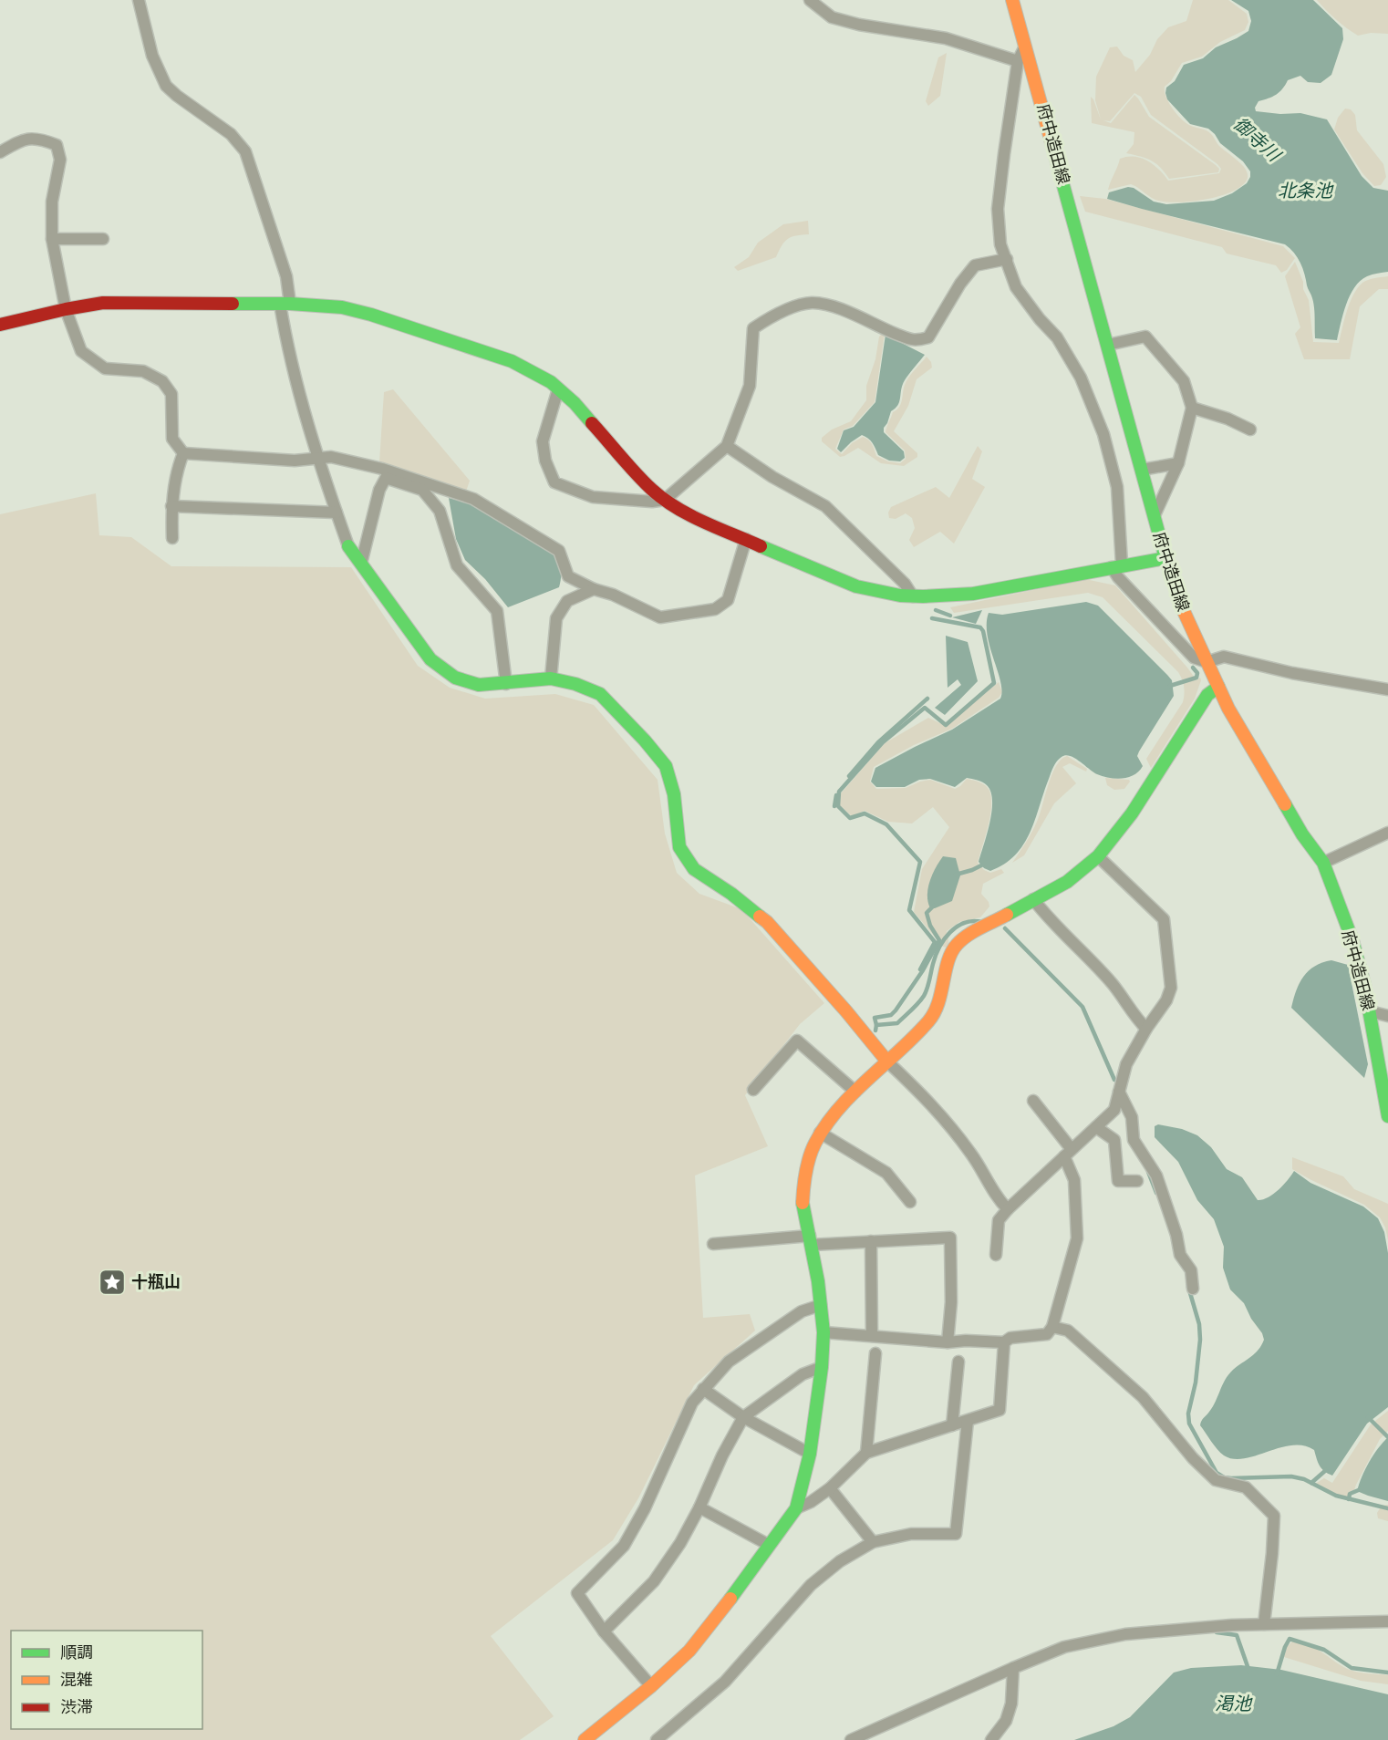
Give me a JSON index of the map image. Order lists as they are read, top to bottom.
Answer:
{
  "streets": {
    "street": ["府中造田線"]
  },
  "water": ["御寺川", "北条池", "渇池"],
  "places": {
    "place": ["十瓶山"]
  },
  "legend": ["順調", "混雑", "渋滞"]
}
